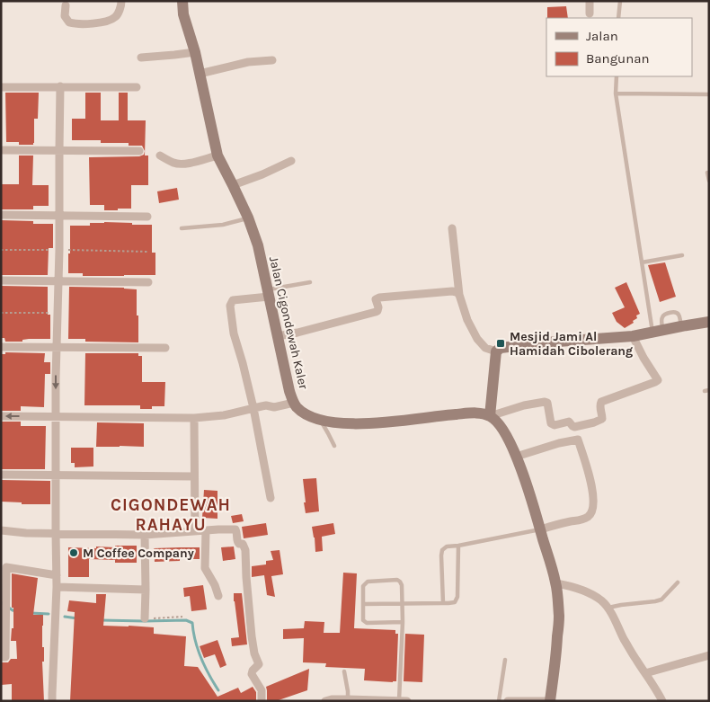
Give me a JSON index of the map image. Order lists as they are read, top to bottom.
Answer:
{
  "streets": {
    "main road": ["Jalan Cigondewah Kaler"]
  },
  "districts": ["CIGONDEWAH RAHAYU"],
  "places": {
    "transit": ["Mesjid Jami Al Hamidah Cibolerang"],
    "other": ["M Coffee Company"]
  },
  "legend": ["Jalan", "Bangunan"]
}
